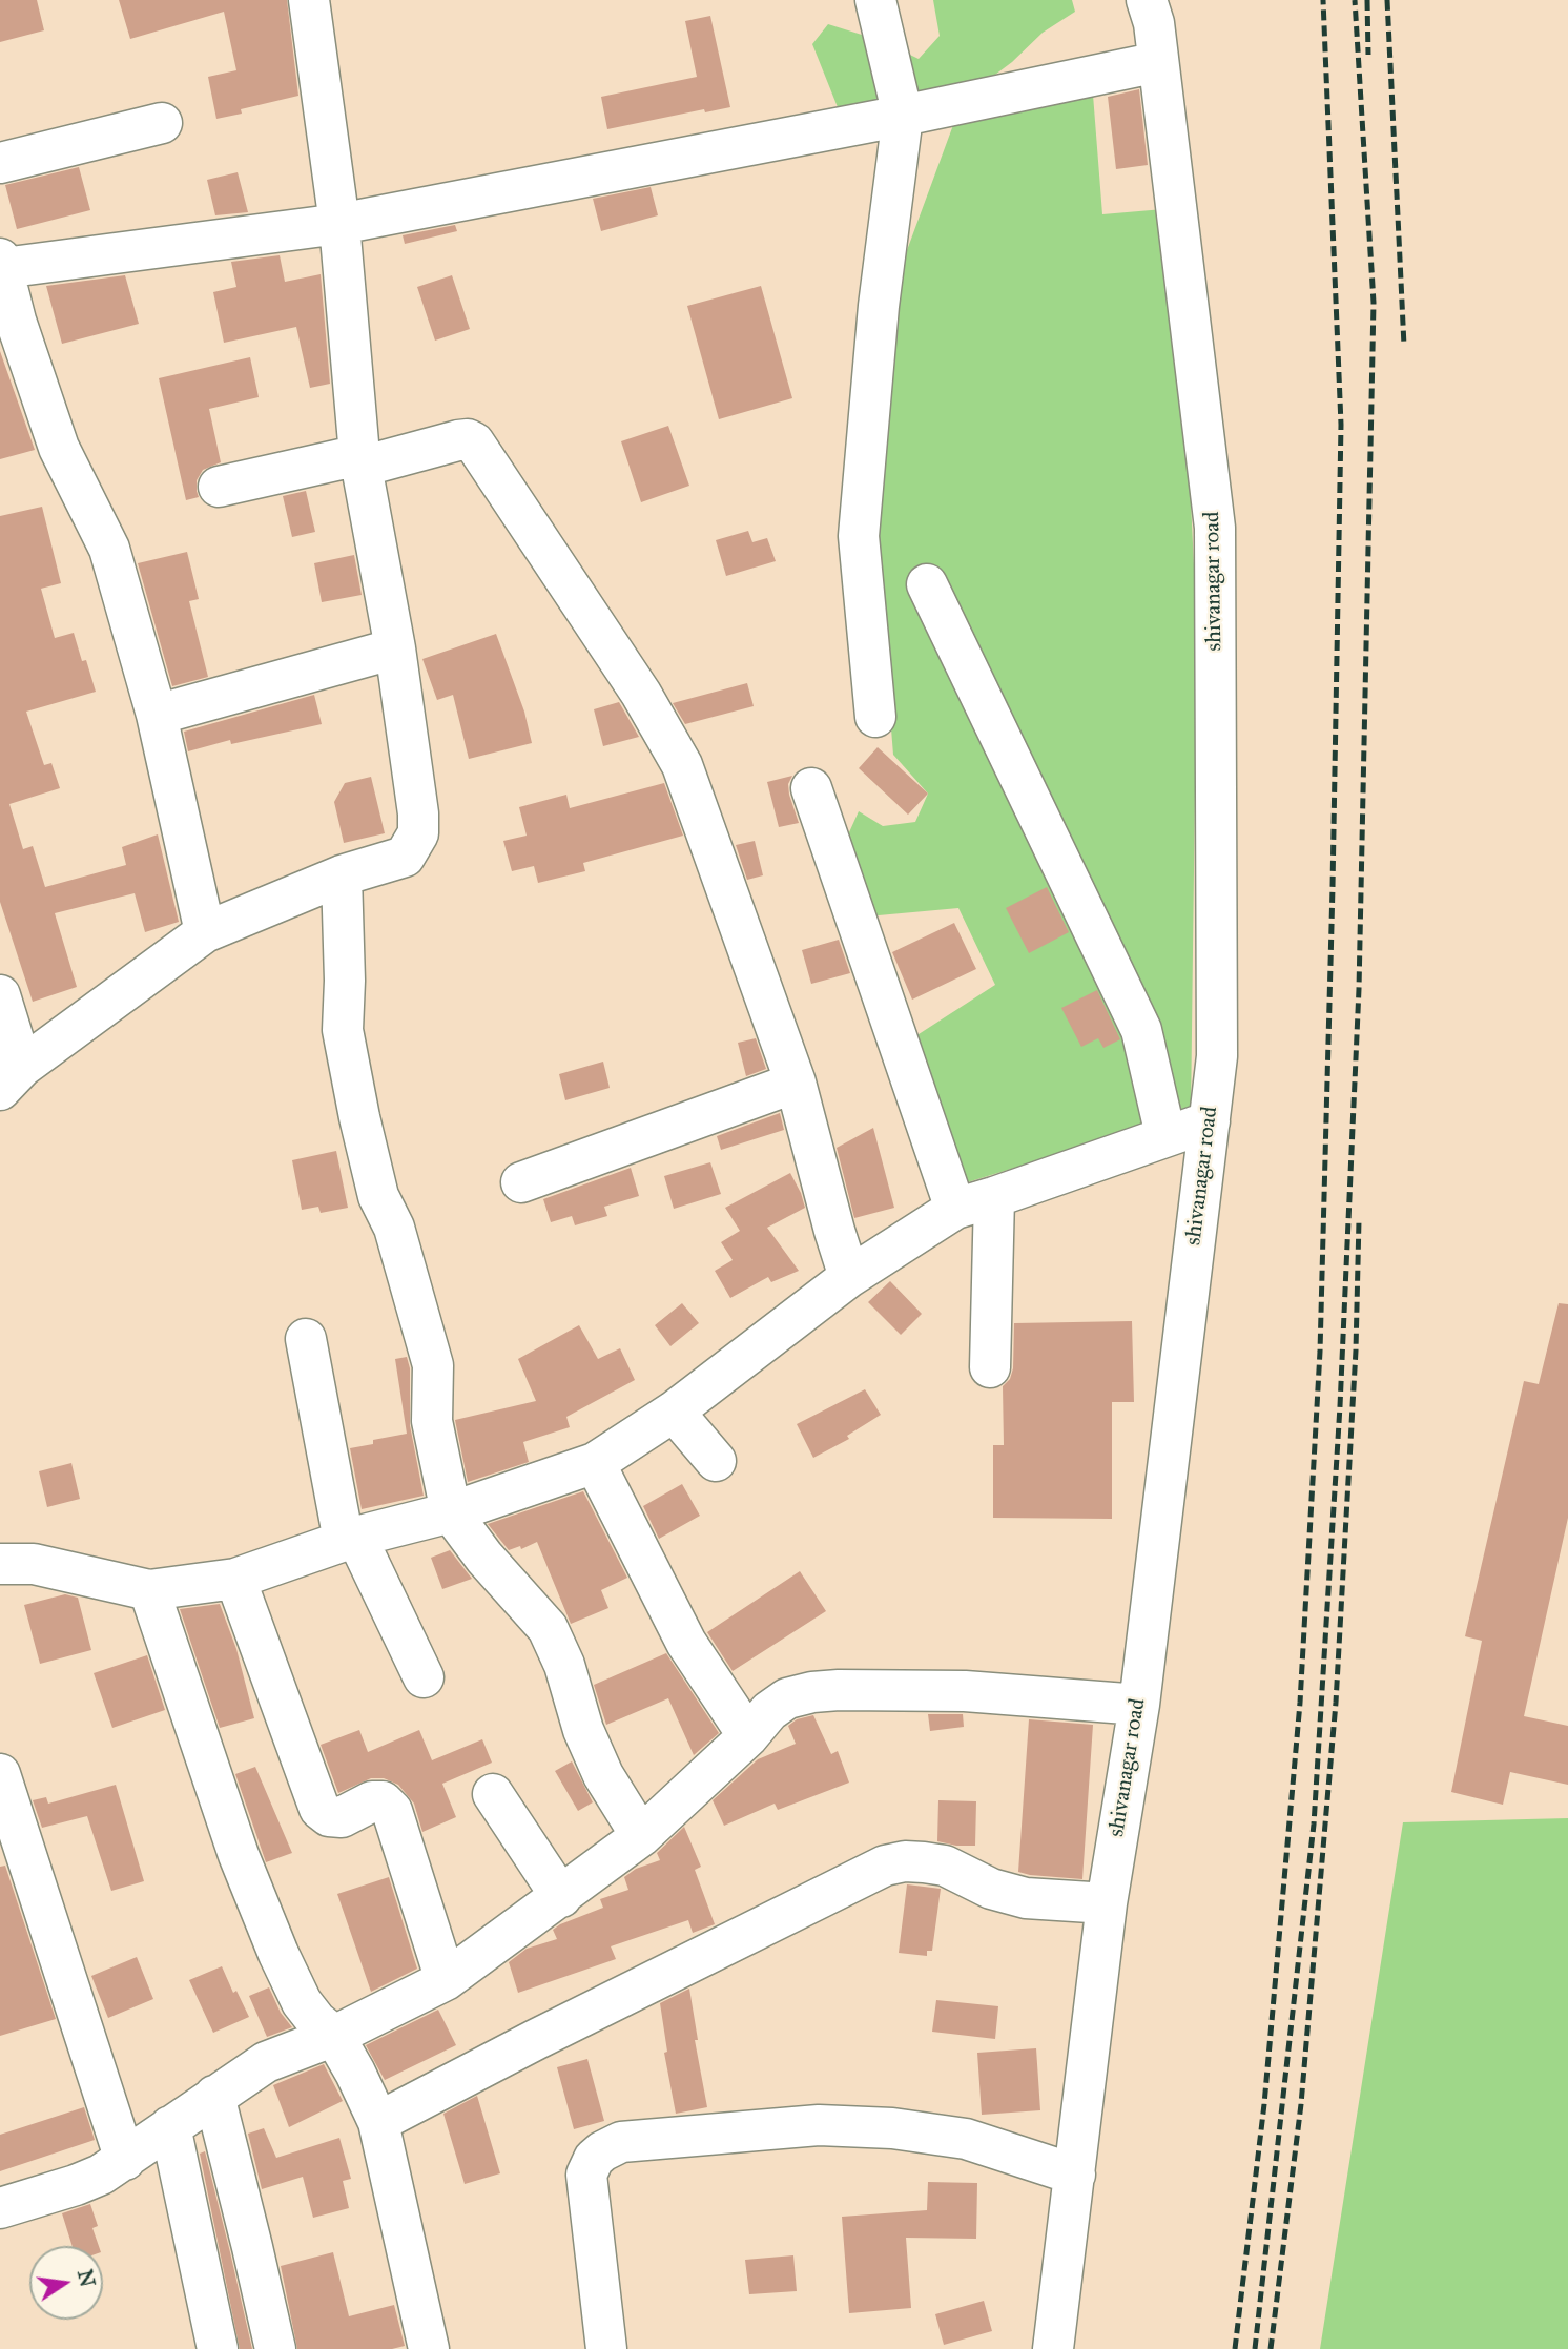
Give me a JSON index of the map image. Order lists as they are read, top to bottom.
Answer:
{
  "streets": {
    "street": ["shivanagar road"]
  },
  "north": "right"
}
